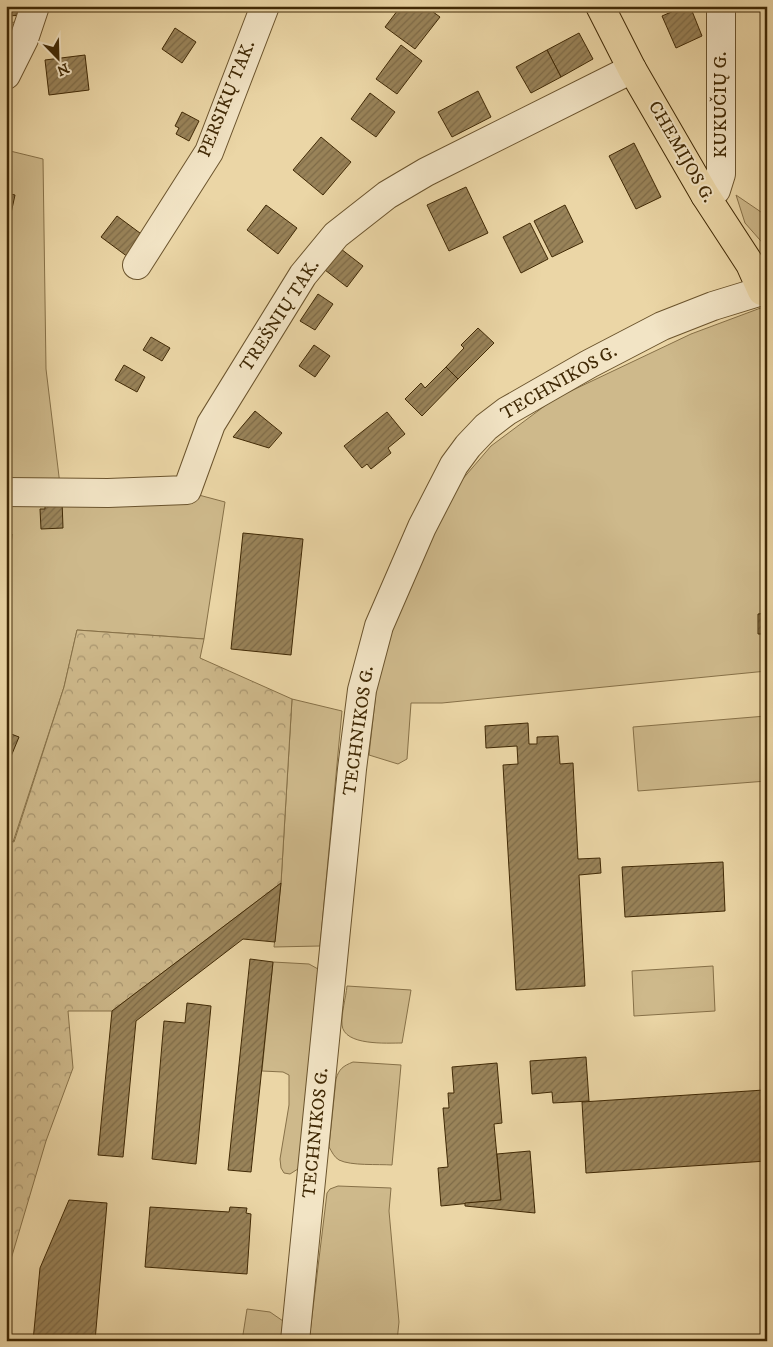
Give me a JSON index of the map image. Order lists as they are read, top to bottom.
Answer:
{
  "streets": {
    "main road": ["CHEMIJOS G."],
    "street": [
      "PERSIKŲ TAK.",
      "KUKUČIŲ G.",
      "TREŠNIŲ TAK.",
      "TECHNIKOS G."
    ]
  },
  "crossings": [
    ["KUKUČIŲ G.", "CHEMIJOS G."],
    ["CHEMIJOS G.", "TREŠNIŲ TAK."],
    ["CHEMIJOS G.", "TECHNIKOS G."]
  ],
  "north": "bottom right"
}
